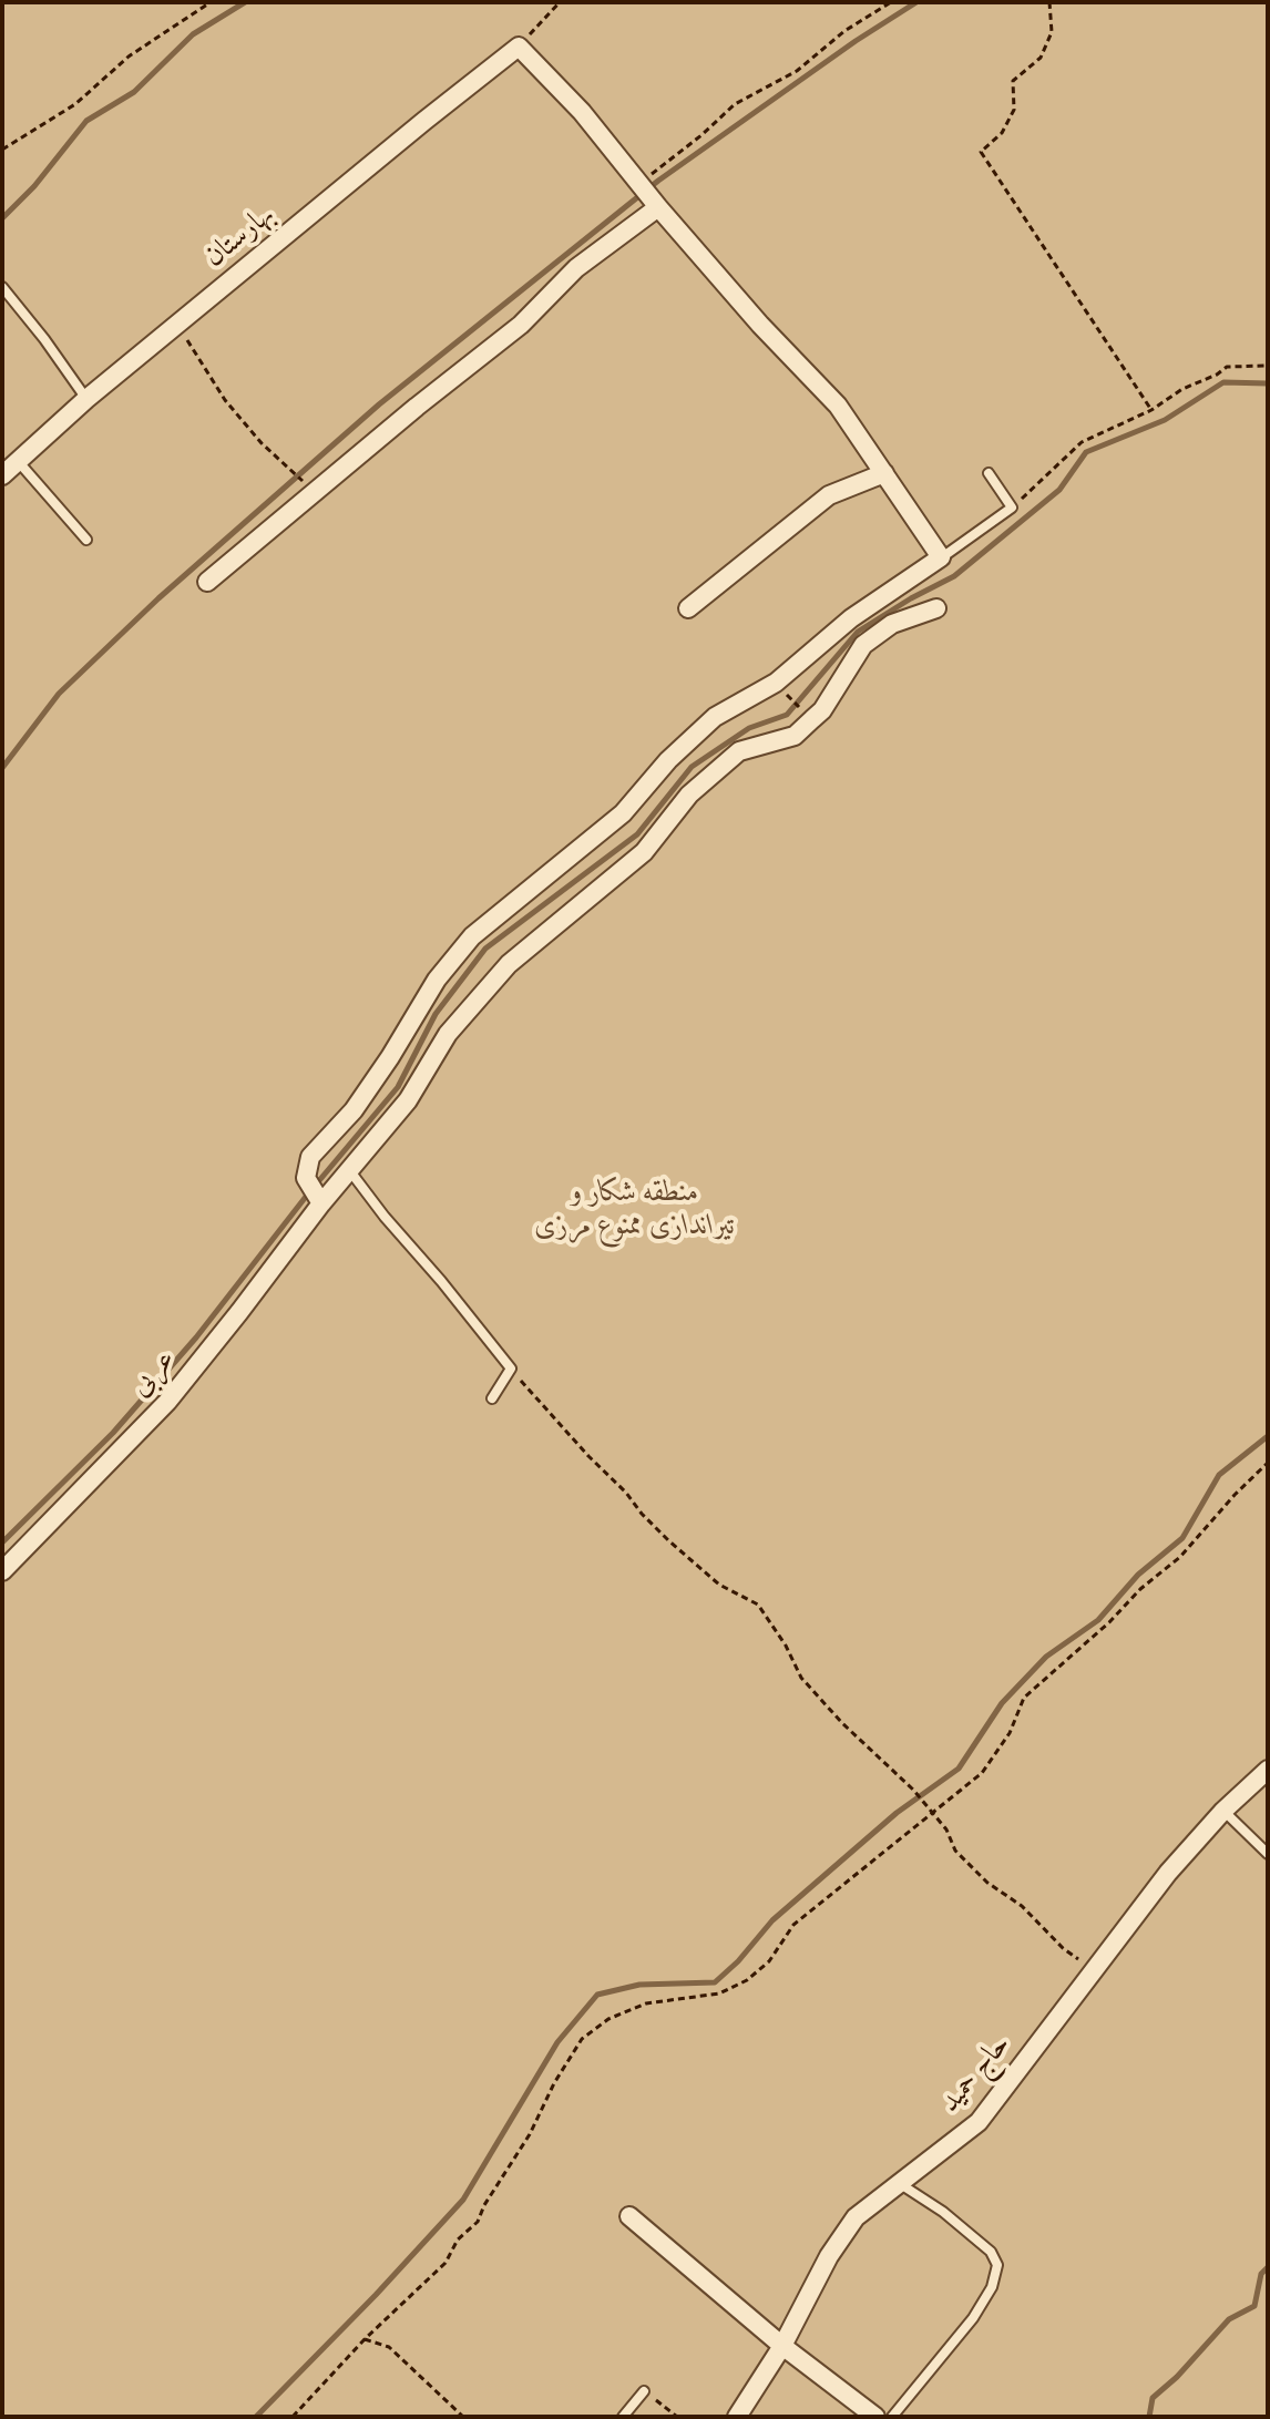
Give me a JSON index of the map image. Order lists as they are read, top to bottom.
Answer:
{
  "streets": {
    "street": ["بهارستان", "عربی", "حاج حمید"]
  },
  "parks": ["منطقه شکار و تیراندازی ممنوع مرزی"]
}
